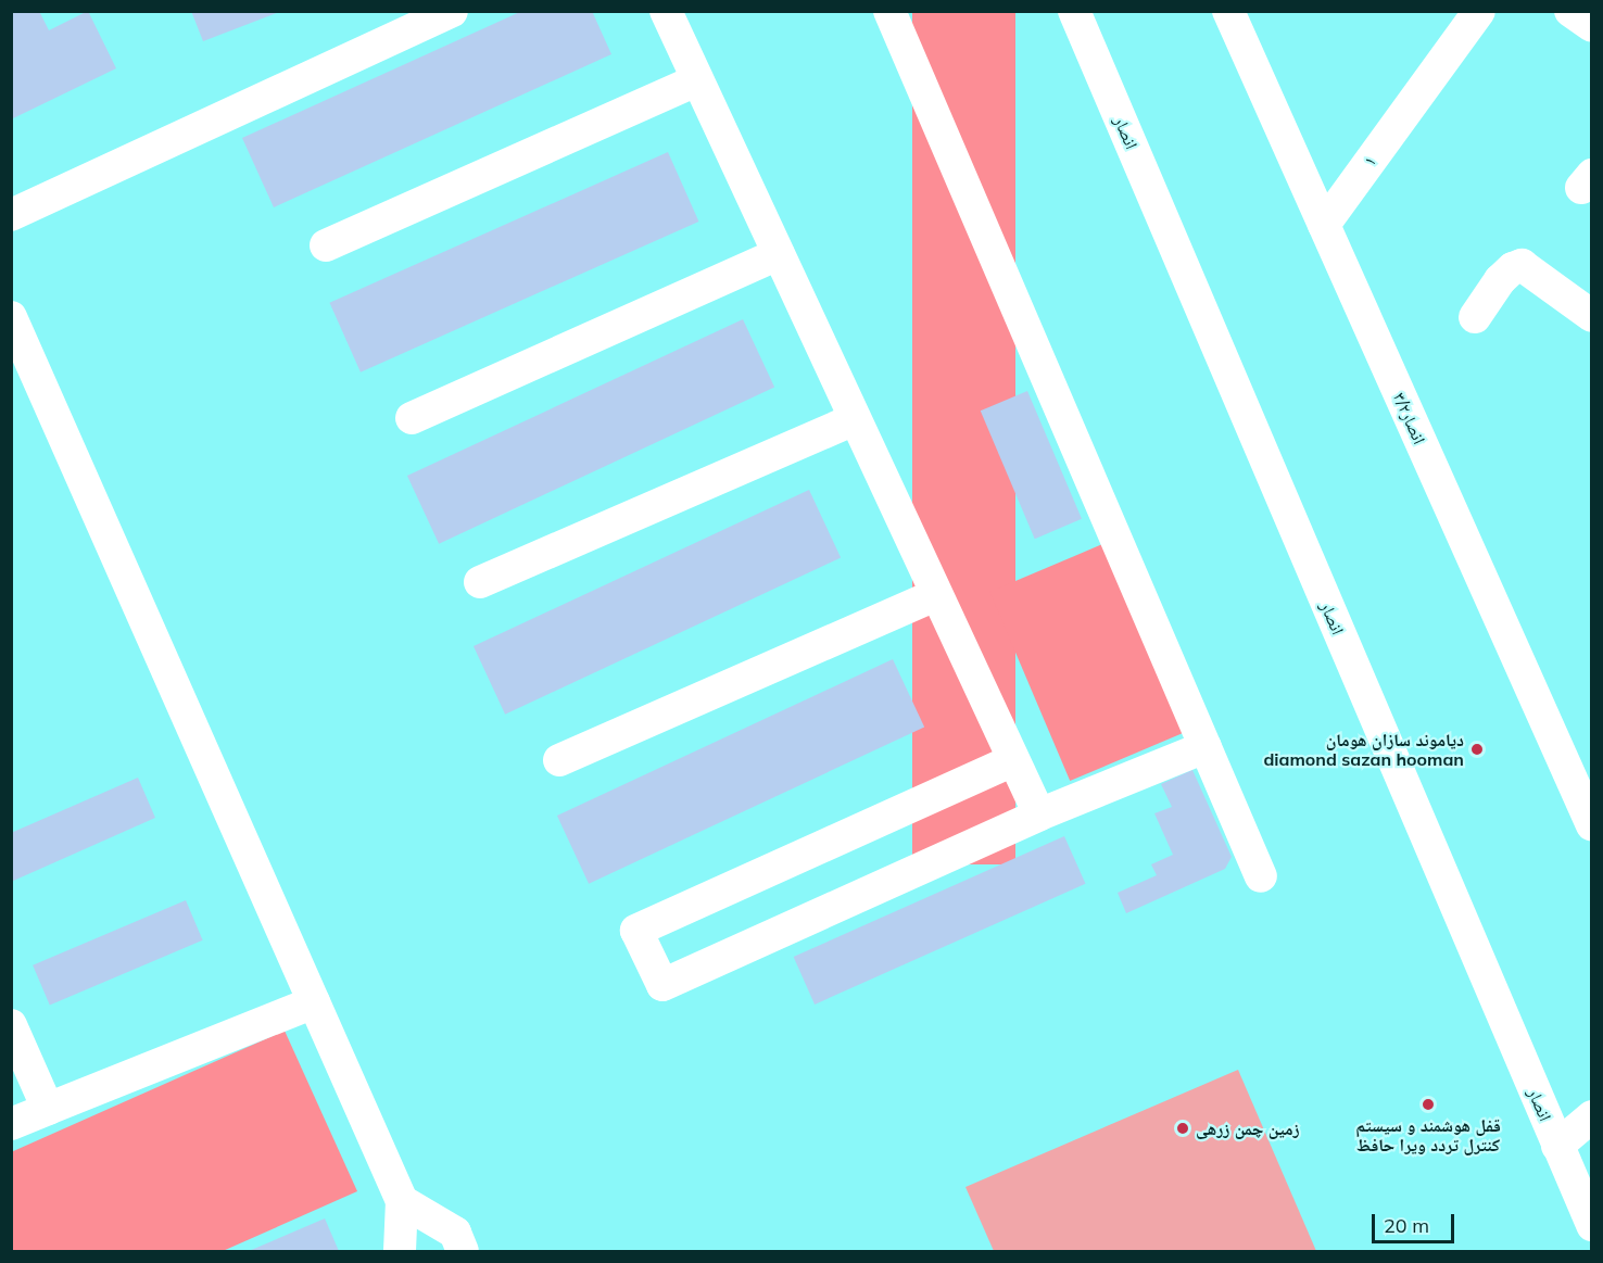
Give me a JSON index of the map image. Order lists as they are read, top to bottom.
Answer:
{
  "streets": {
    "street": ["انصار", "۱", "انصار۳/۲"]
  },
  "crossings": [
    ["۱", "انصار۳/۲"]
  ],
  "places": ["دیاموند سازان هومان diamond sazan hooman", "قفل هوشمند و سیستم کنترل تردد ویرا حافظ", "زمین چمن زرهی"],
  "scale_bar": "20 m"
}
